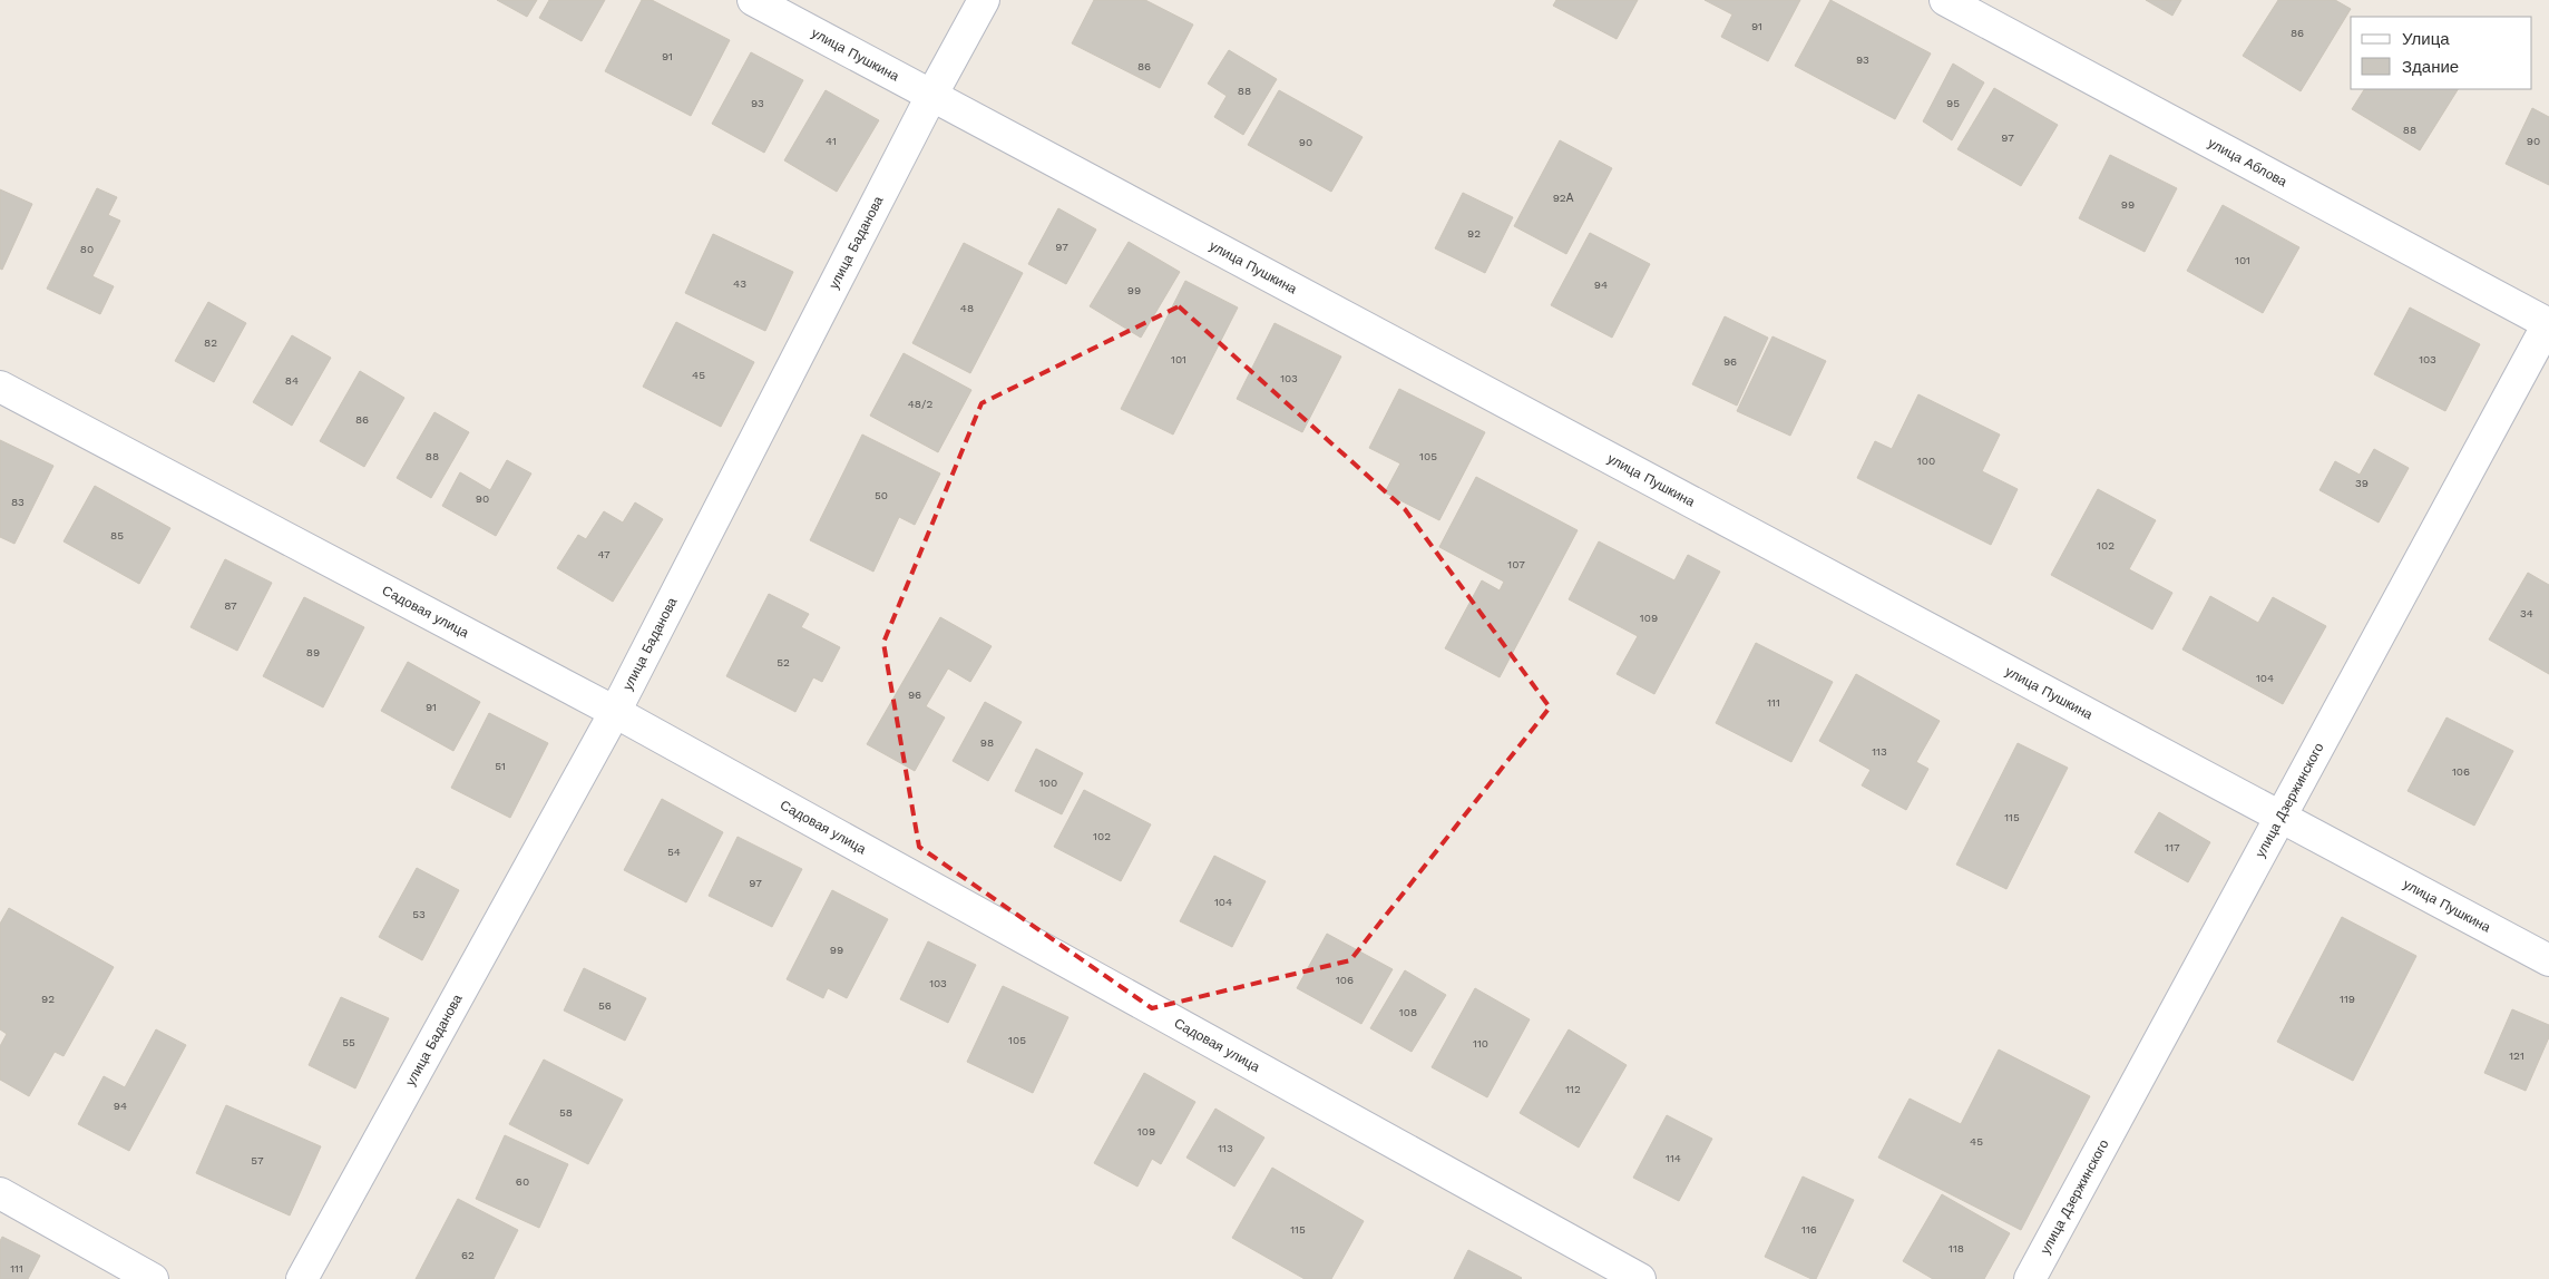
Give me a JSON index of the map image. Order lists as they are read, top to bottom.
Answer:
{
  "streets": {
    "street": [
      "улица Пушкина",
      "улица Аблова",
      "улица Баданова",
      "Садовая улица",
      "улица Дзержинского"
    ]
  },
  "crossings": [
    ["улица Пушкина", "улица Баданова"],
    ["улица Пушкина", "улица Дзержинского"],
    ["улица Аблова", "улица Дзержинского"],
    ["улица Баданова", "Садовая улица"]
  ],
  "house_numbers": [
    "91",
    "86",
    "91",
    "93",
    "86",
    "88",
    "93",
    "95",
    "88",
    "97",
    "41",
    "90",
    "90",
    "92А",
    "99",
    "92",
    "97",
    "80",
    "101",
    "43",
    "94",
    "99",
    "48",
    "82",
    "101",
    "103",
    "96",
    "45",
    "103",
    "84",
    "48/2",
    "86",
    "88",
    "105",
    "100",
    "39",
    "50",
    "90",
    "83",
    "85",
    "102",
    "47",
    "107",
    "87",
    "34",
    "109",
    "89",
    "52",
    "104",
    "96",
    "111",
    "91",
    "98",
    "113",
    "51",
    "106",
    "100",
    "115",
    "102",
    "117",
    "54",
    "97",
    "104",
    "53",
    "99",
    "106",
    "103",
    "92",
    "119",
    "56",
    "108",
    "105",
    "55",
    "110",
    "121",
    "112",
    "94",
    "58",
    "109",
    "45",
    "113",
    "114",
    "57",
    "60",
    "115",
    "116",
    "118",
    "62",
    "111"
  ],
  "legend": ["Улица", "Здание"]
}
